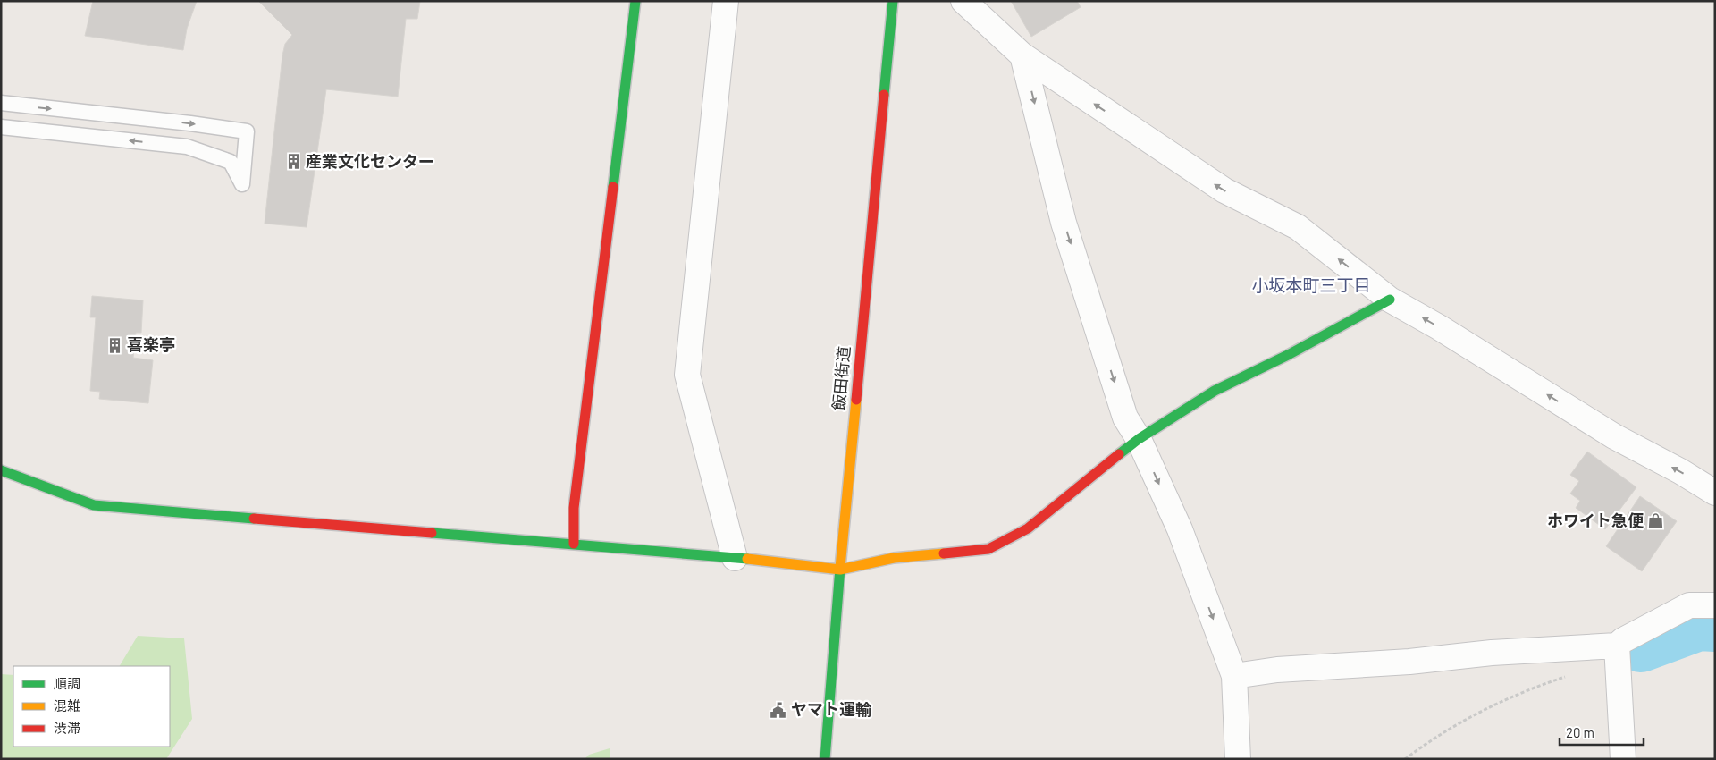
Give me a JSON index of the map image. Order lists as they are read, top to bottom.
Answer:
{
  "streets": {
    "street": ["飯田街道"]
  },
  "districts": ["小坂本町三丁目"],
  "places": {
    "building": ["産業文化センター", "喜楽亭"],
    "shop": ["ホワイト急便"],
    "public building": ["ヤマト運輸"]
  },
  "legend": ["順調", "混雑", "渋滞"],
  "scale_bar": "20 m"
}
